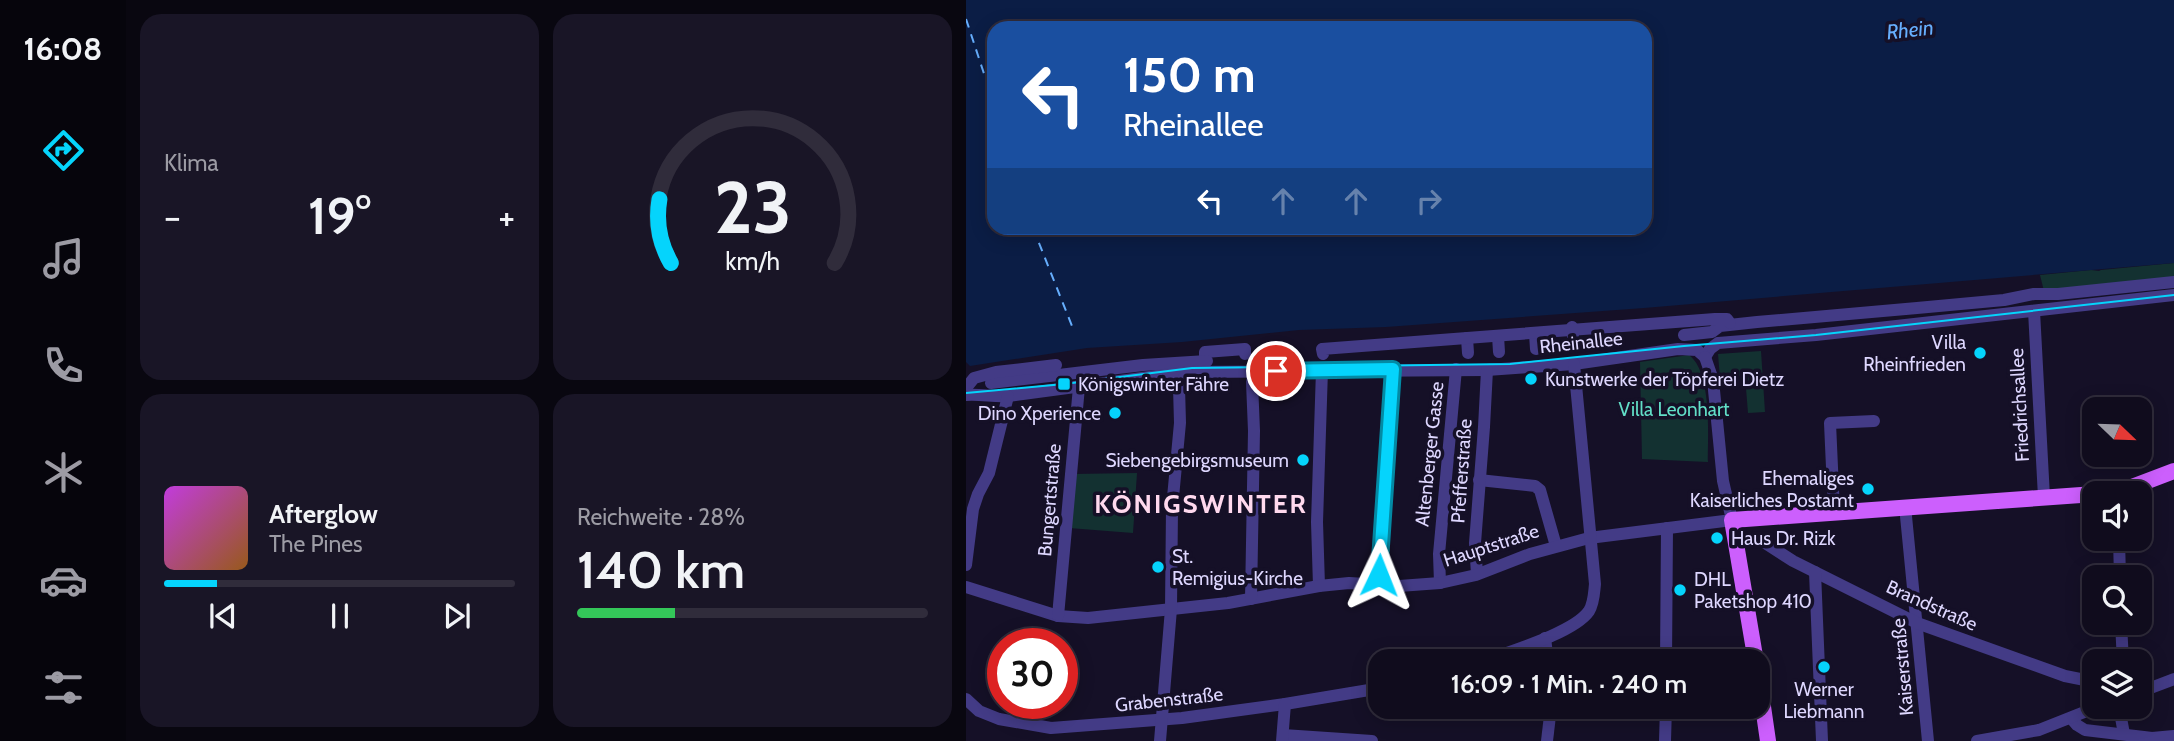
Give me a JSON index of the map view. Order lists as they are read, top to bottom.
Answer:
{
  "streets": {
    "main road": ["Hauptstraße"],
    "street": [
      "Rheinallee",
      "Friedrichsallee",
      "Altenberger Gasse",
      "Pfefferstraße",
      "Bungertstraße",
      "Brandstraße",
      "Kaiserstraße",
      "Grabenstraße"
    ]
  },
  "crossings": [
    ["Rheinallee", "Altenberger Gasse"],
    ["Rheinallee", "Pfefferstraße"],
    ["Rheinallee", "Bungertstraße"],
    ["Friedrichsallee", "Hauptstraße"],
    ["Altenberger Gasse", "Hauptstraße"],
    ["Pfefferstraße", "Hauptstraße"],
    ["Bungertstraße", "Hauptstraße"],
    ["Hauptstraße", "Kaiserstraße"],
    ["Brandstraße", "Kaiserstraße"]
  ],
  "districts": ["KÖNIGSWINTER"],
  "water": ["Rhein"],
  "parks": ["Villa Leonhart"],
  "places": {
    "other": [
      "Villa Rheinfrieden",
      "Kunstwerke der Töpferei Dietz",
      "Dino Xperience",
      "Siebengebirgsmuseum",
      "Ehemaliges Kaiserliches Postamt",
      "Haus Dr. Rizk",
      "St. Remigius-Kirche",
      "DHL Paketshop 410",
      "Werner Liebmann"
    ],
    "transit": ["Königswinter Fähre"]
  },
  "north": "bottom right",
  "page": {
    "tabs": "16:08",
    "tile": [
      "Klima",
      ["Reichweite · 28%", "140 km"]
    ],
    "turn": ["150 m", "Rheinallee"],
    "heat": ["−", "19°", "+"],
    "song": ["Afterglow", "The Pines"],
    "limit": "30",
    "trip": "16:09 · 1 Min. · 240 m",
    "gauge": ["23", "km/h"]
  }
}
